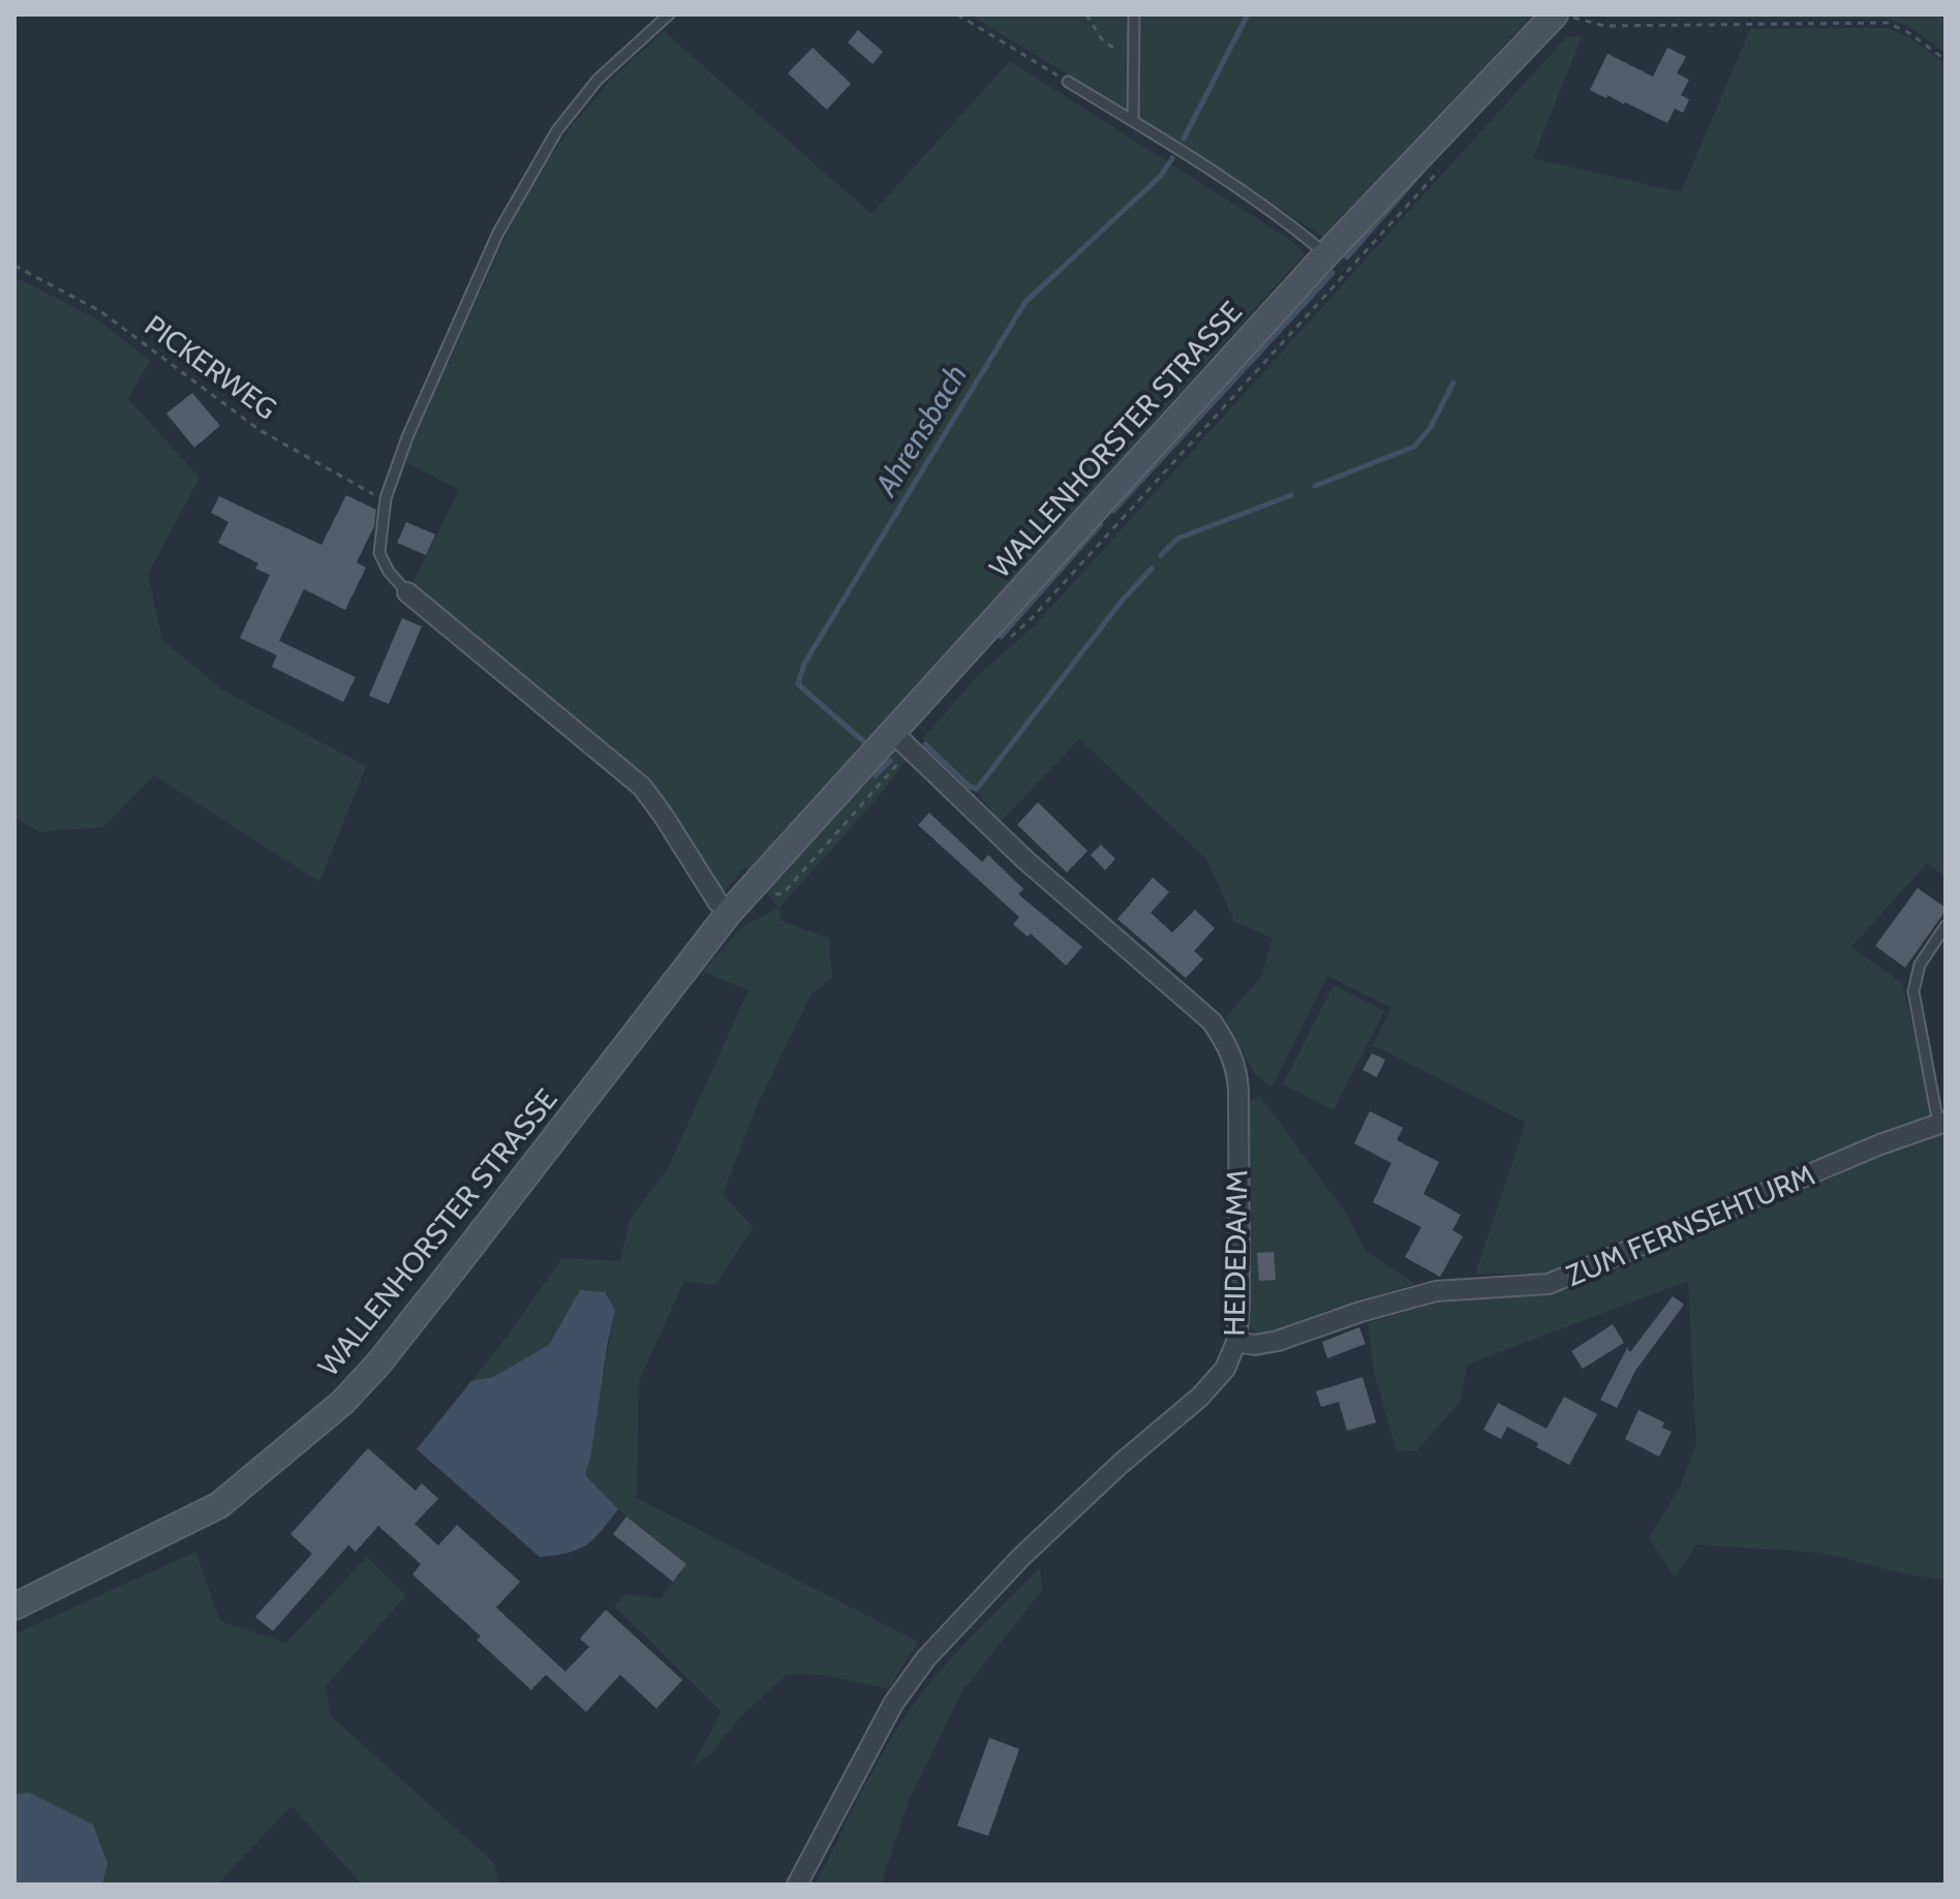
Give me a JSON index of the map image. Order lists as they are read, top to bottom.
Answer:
{
  "streets": {
    "main road": ["WALLENHORSTER STRASSE"],
    "street": ["ZUM FERNSEHTURM", "HEIDEDAMM"],
    "path": ["PICKERWEG"]
  },
  "crossings": [
    ["WALLENHORSTER STRASSE", "HEIDEDAMM"],
    ["ZUM FERNSEHTURM", "HEIDEDAMM"]
  ],
  "water": ["Ahrensbach"]
}
